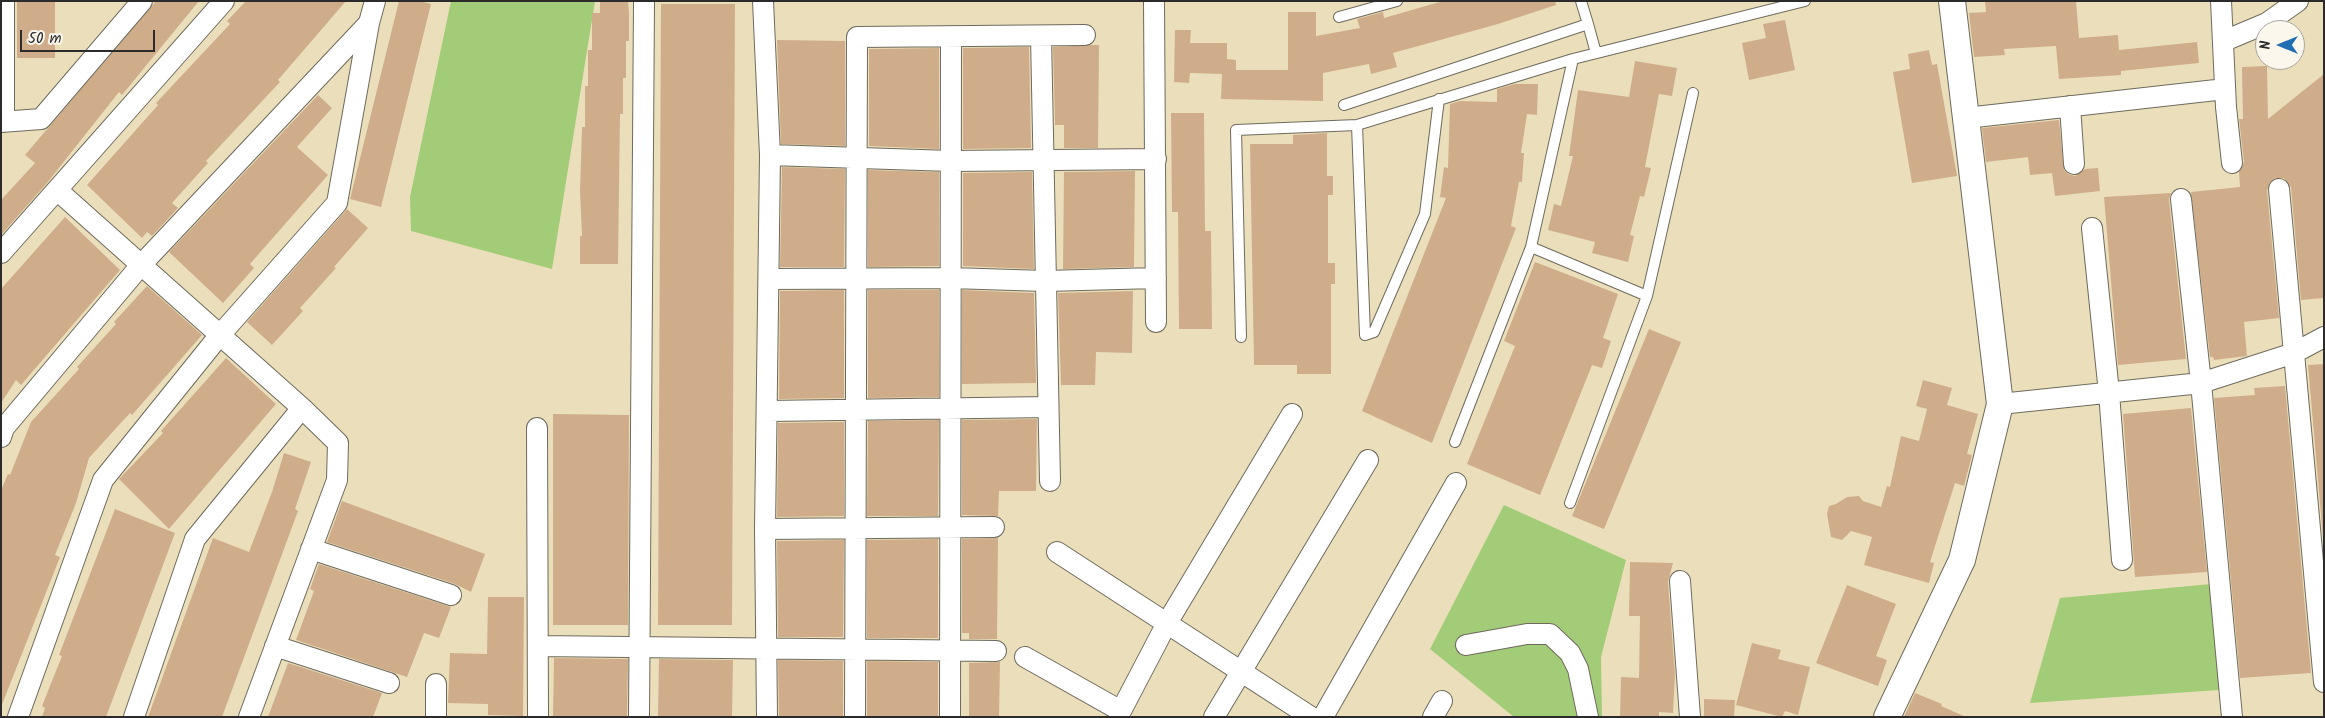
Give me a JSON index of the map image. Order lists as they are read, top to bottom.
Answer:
{
  "scale_bar": "50 m",
  "north": "left"
}
